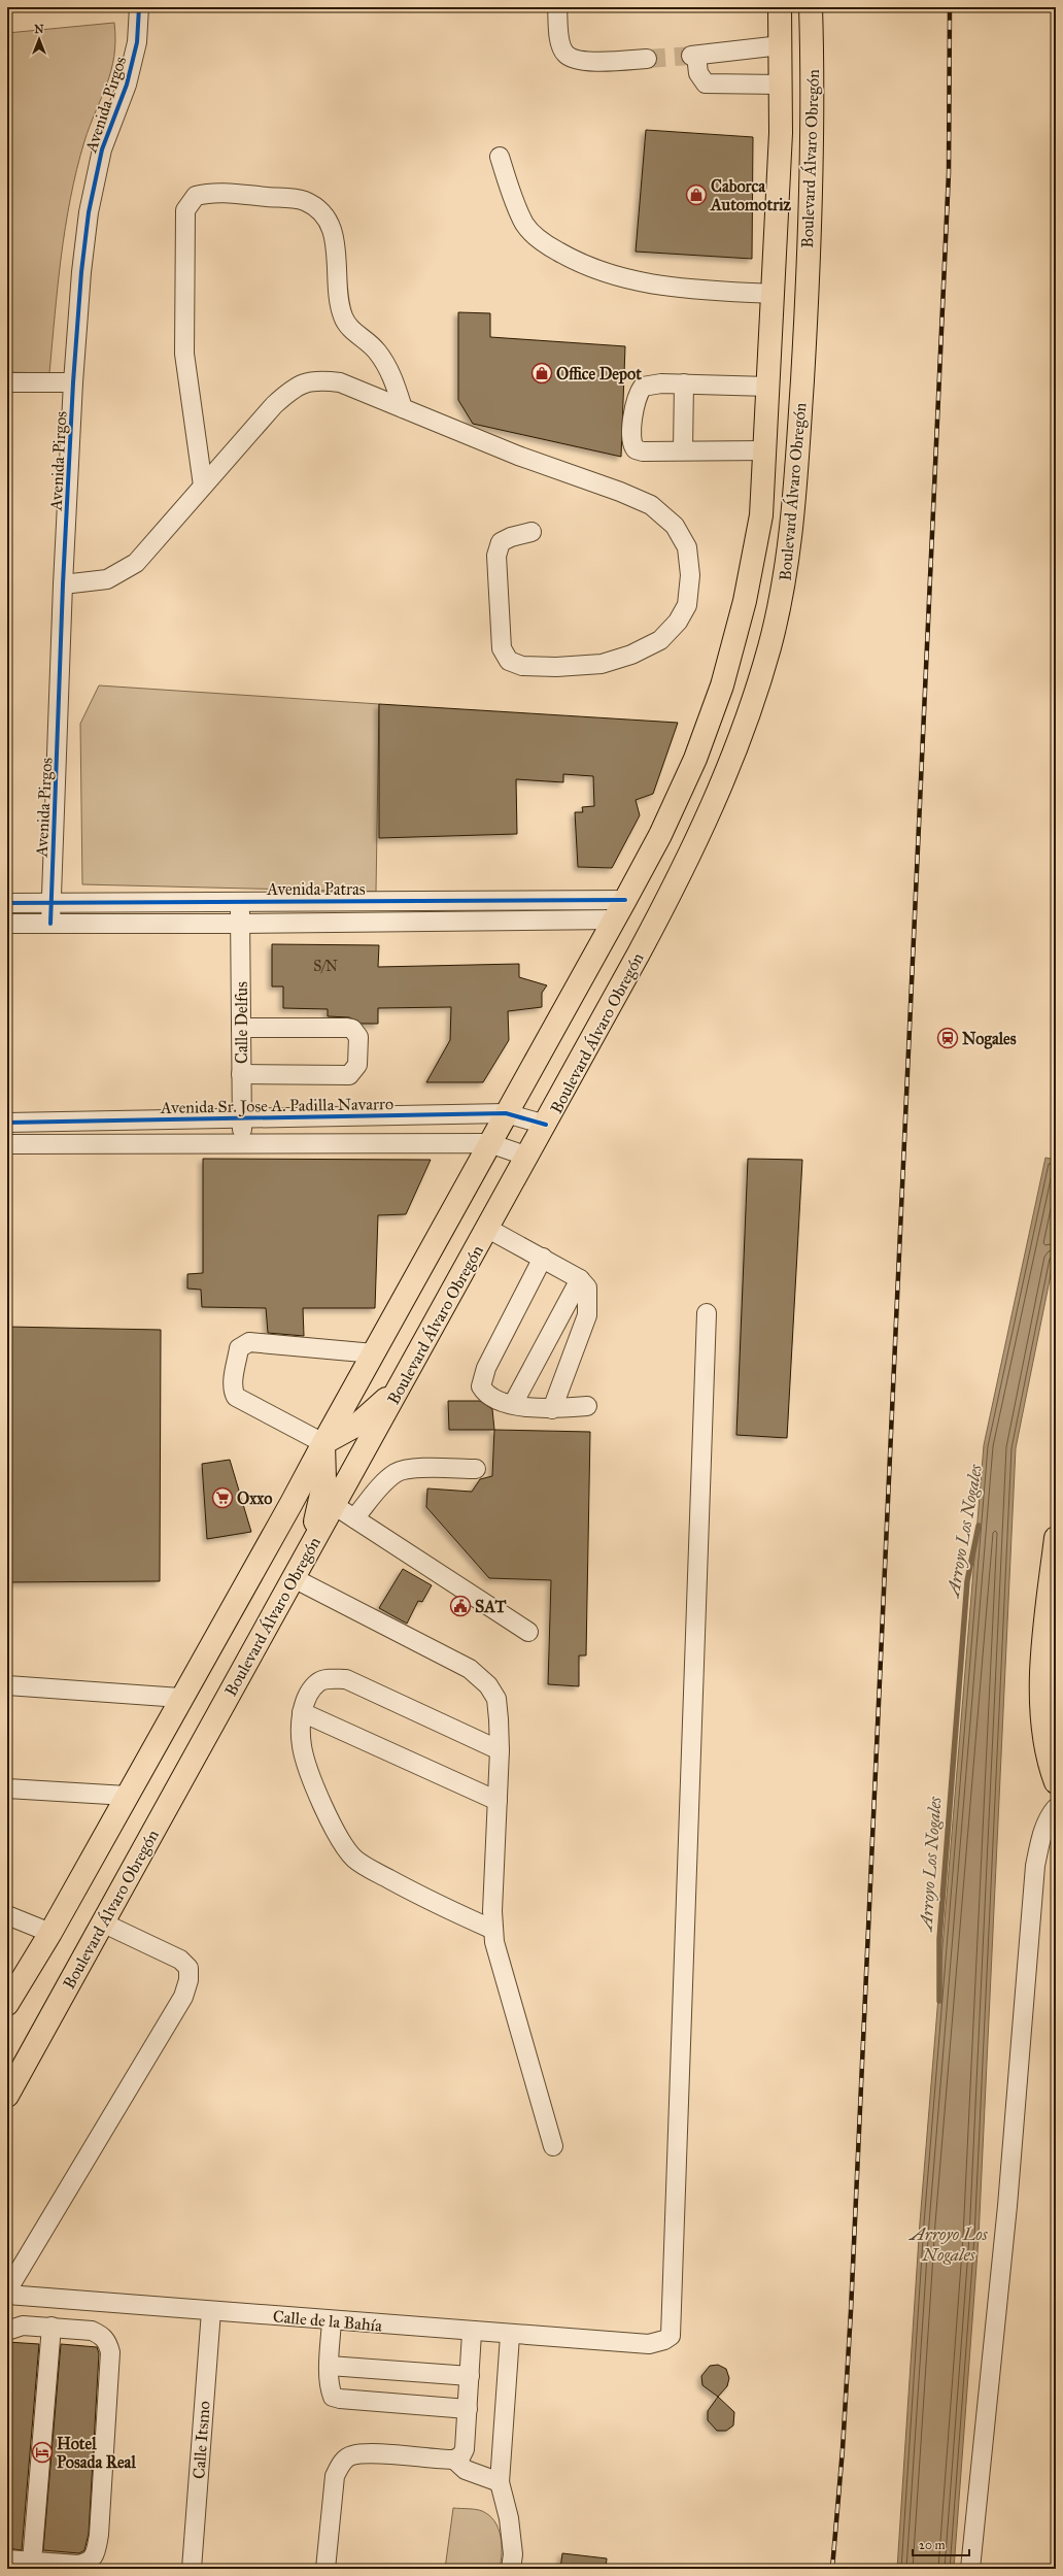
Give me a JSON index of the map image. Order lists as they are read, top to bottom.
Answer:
{
  "streets": {
    "main road": ["Boulevard Álvaro Obregón"],
    "street": [
      "Avenida Pirgos",
      "Avenida Patras",
      "Calle Delfus",
      "Avenida Sr. Jose A. Padilla Navarro",
      "Calle de la Bahía",
      "Calle Itsmo"
    ]
  },
  "crossings": [
    ["Avenida Pirgos", "Avenida Patras"],
    ["Boulevard Álvaro Obregón", "Avenida Patras"],
    ["Boulevard Álvaro Obregón", "Avenida Sr. Jose A. Padilla Navarro"],
    ["Avenida Patras", "Calle Delfus"],
    ["Calle Delfus", "Avenida Sr. Jose A. Padilla Navarro"],
    ["Calle de la Bahía", "Calle Itsmo"]
  ],
  "water": ["Arroyo Los Nogales"],
  "places": {
    "shop": ["Caborca Automotriz", "Office Depot"],
    "station": ["Nogales"],
    "supermarket": ["Oxxo"],
    "public building": ["SAT"],
    "hotel": ["Hotel Posada Real"]
  },
  "house_numbers": ["S/N"],
  "scale_bar": "20 m",
  "north": "top"
}
